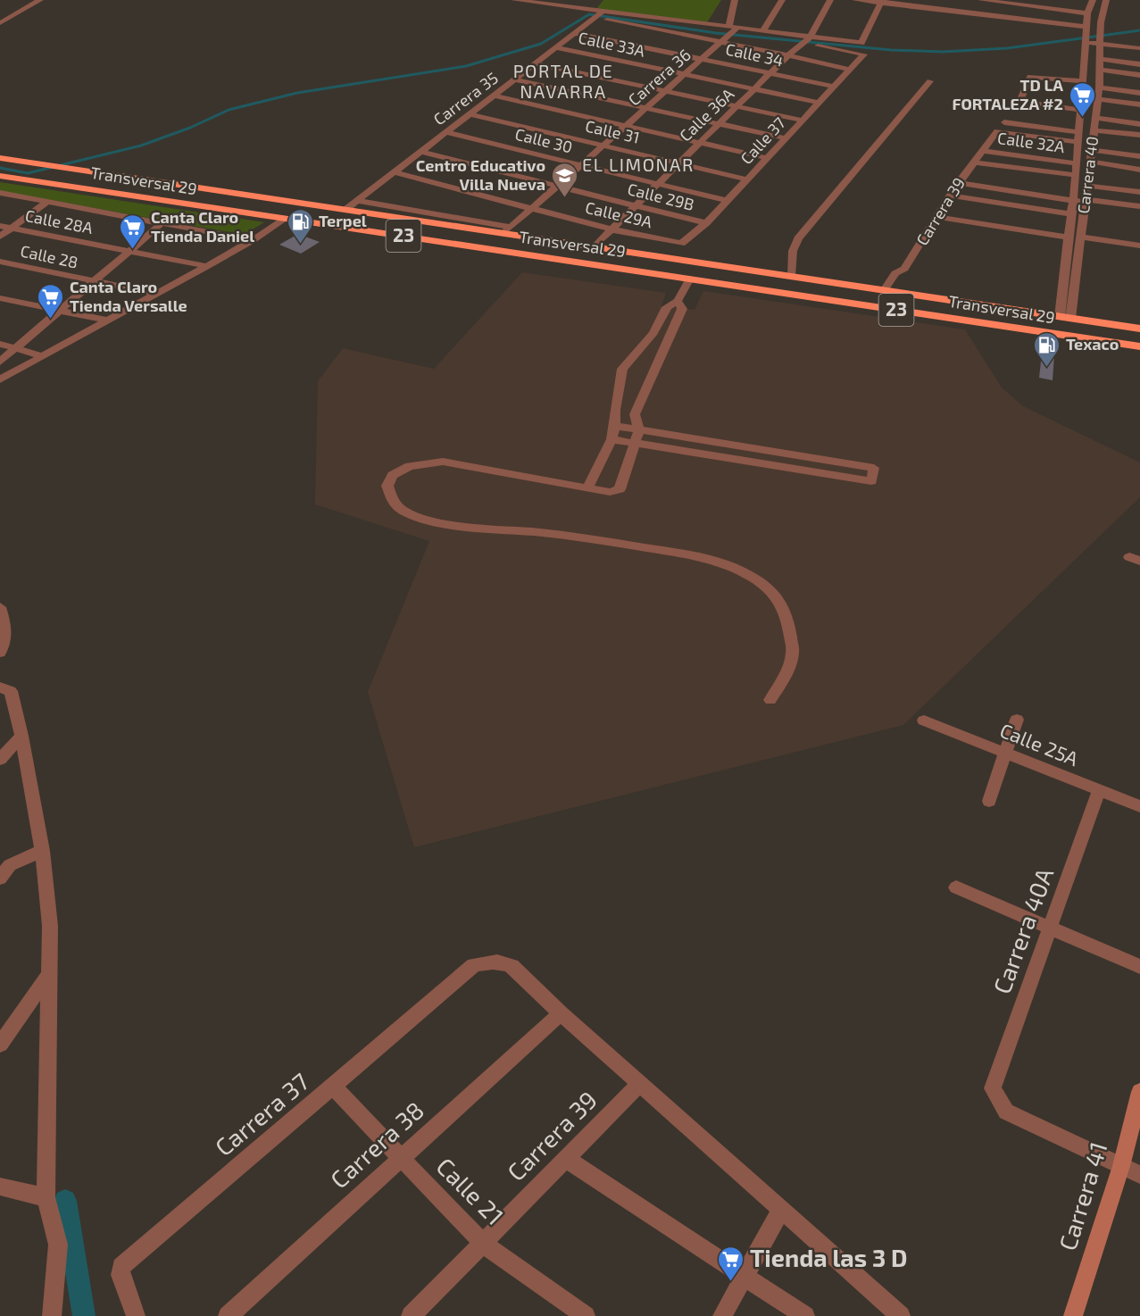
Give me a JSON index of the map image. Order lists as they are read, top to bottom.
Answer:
{
  "streets": {
    "highway": ["Transversal 29", "23"],
    "street": [
      "Calle 33A",
      "Calle 34",
      "Carrera 36",
      "Carrera 35",
      "Calle 36A",
      "Calle 31",
      "Calle 30",
      "Calle 37",
      "Calle 32A",
      "Carrera 40",
      "Calle 29B",
      "Carrera 39",
      "Calle 29A",
      "Calle 28A",
      "Calle 28",
      "Calle 25A",
      "Carrera 40A",
      "Carrera 37",
      "Carrera 38",
      "Calle 21",
      "Carrera 41"
    ]
  },
  "crossings": [
    ["Calle 33A", "Carrera 36"],
    ["Calle 33A", "Carrera 35"],
    ["Calle 33A", "Calle 36A"],
    ["Calle 33A", "Calle 37"],
    ["Calle 34", "Carrera 36"],
    ["Calle 34", "Carrera 35"],
    ["Calle 34", "Calle 36A"],
    ["Calle 34", "Calle 37"],
    ["Carrera 36", "Calle 31"],
    ["Carrera 36", "Calle 30"],
    ["Carrera 36", "Transversal 29"],
    ["Carrera 36", "Calle 29B"],
    ["Carrera 36", "Calle 29A"],
    ["Carrera 35", "Calle 31"],
    ["Carrera 35", "Calle 30"],
    ["Carrera 35", "Transversal 29"],
    ["Carrera 35", "Calle 29B"],
    ["Carrera 35", "Calle 29A"],
    ["Calle 36A", "Calle 31"],
    ["Calle 36A", "Calle 30"],
    ["Calle 36A", "Calle 37"],
    ["Calle 36A", "Transversal 29"],
    ["Calle 36A", "Calle 29B"],
    ["Calle 36A", "Calle 29A"],
    ["Calle 31", "Calle 37"],
    ["Calle 30", "Calle 37"],
    ["Calle 37", "Calle 29B"],
    ["Calle 37", "Calle 29A"],
    ["Calle 32A", "Carrera 40"],
    ["Calle 32A", "Carrera 39"],
    ["Carrera 40", "Transversal 29"],
    ["Carrera 40", "Carrera 39"],
    ["Transversal 29", "Carrera 39"],
    ["Carrera 39", "Calle 21"],
    ["Calle 25A", "Carrera 40A"],
    ["Carrera 40A", "Carrera 41"],
    ["Carrera 37", "Carrera 38"],
    ["Carrera 37", "Calle 21"],
    ["Carrera 38", "Calle 21"]
  ],
  "districts": ["PORTAL DE NAVARRA", "EL LIMONAR"],
  "places": {
    "supermarket": [
      "TD LA FORTALEZA #2",
      "Canta Claro Tienda Daniel",
      "Canta Claro Tienda Versalle",
      "Tienda las 3 D"
    ],
    "school or university": ["Centro Educativo Villa Nueva"],
    "fuel station": ["Terpel", "Texaco"]
  }
}
